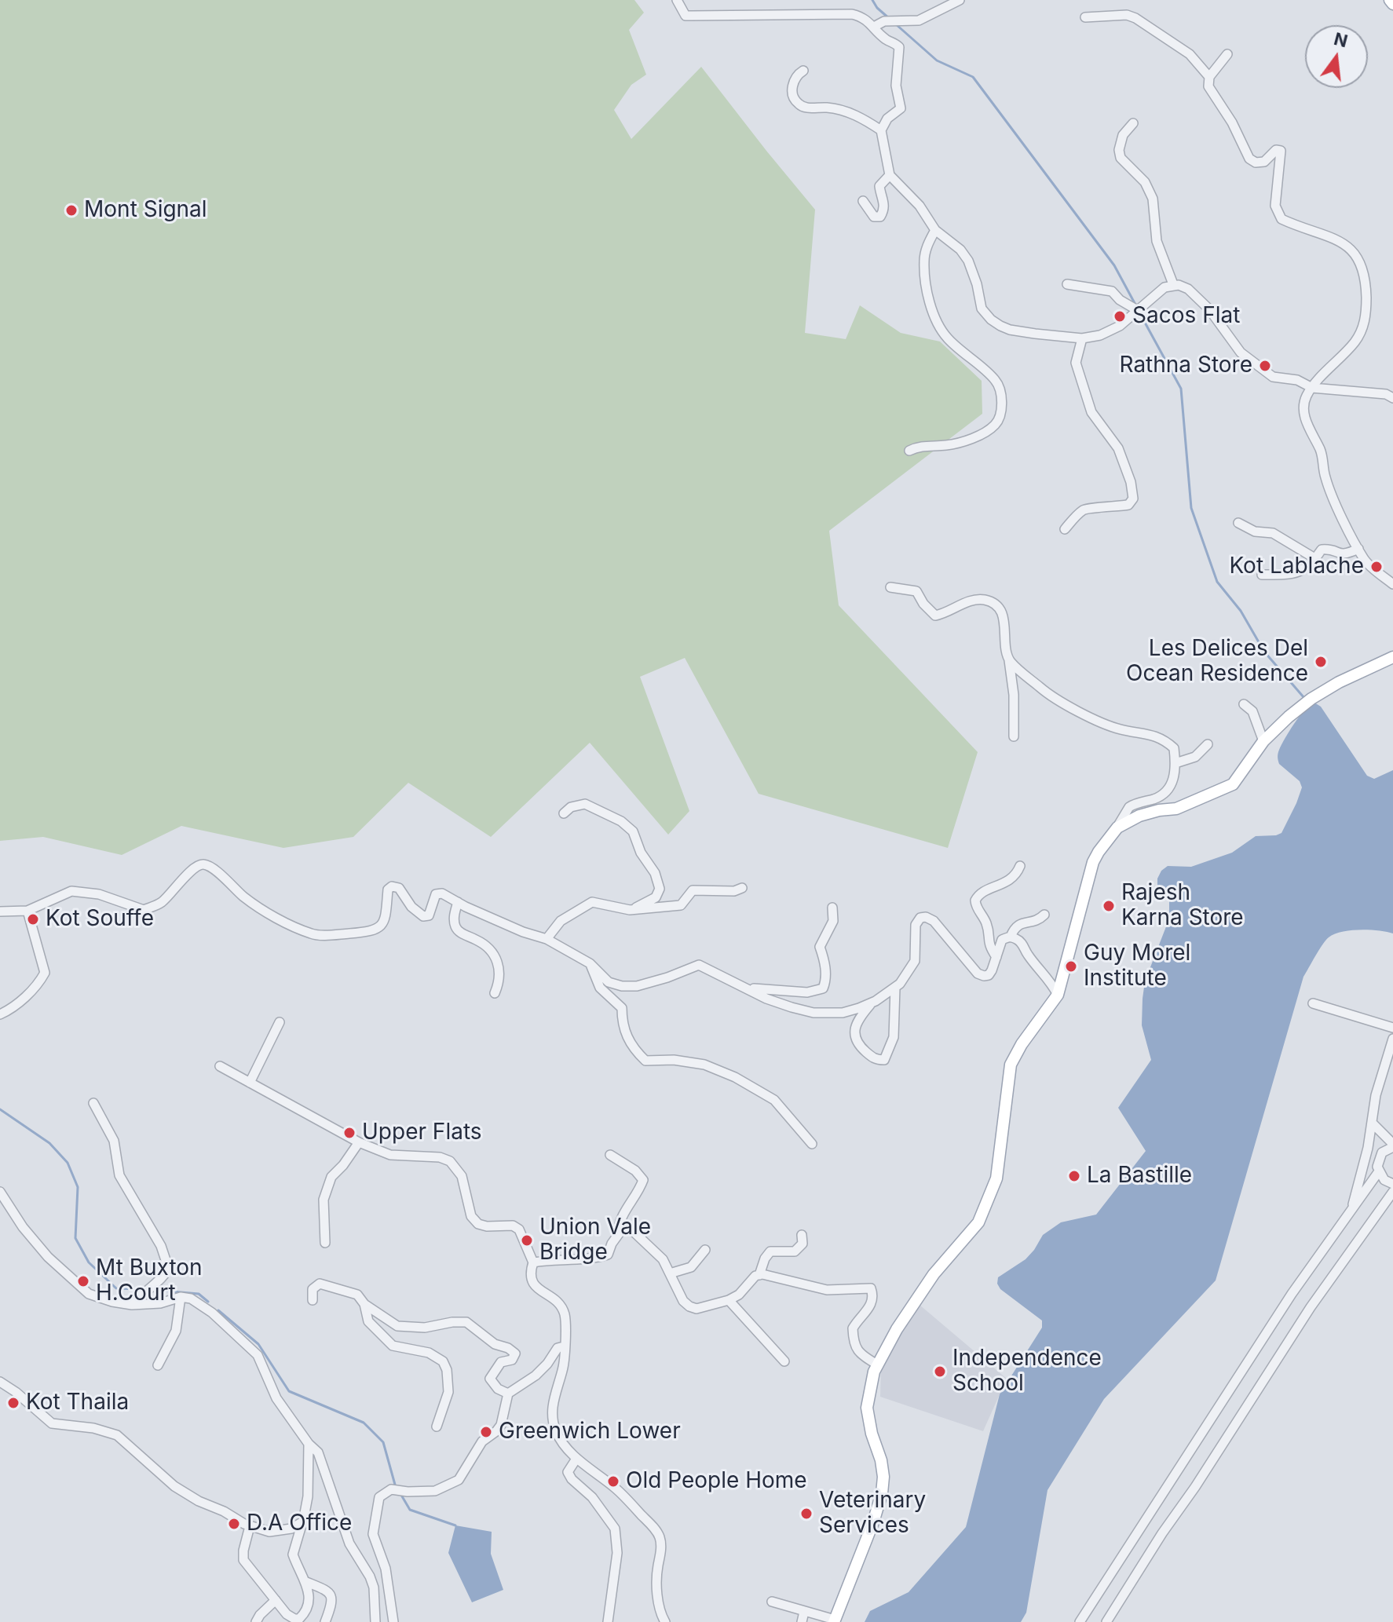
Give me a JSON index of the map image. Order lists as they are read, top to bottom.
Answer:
{
  "places": [
    "Mont Signal",
    "Sacos Flat",
    "Rathna Store",
    "Kot Lablache",
    "Les Delices Del Ocean Residence",
    "Rajesh Karna Store",
    "Kot Souffe",
    "Guy Morel Institute",
    "Upper Flats",
    "La Bastille",
    "Union Vale Bridge",
    "Mt Buxton H.Court",
    "Independence School",
    "Kot Thaila",
    "Greenwich Lower",
    "Old People Home",
    "Veterinary Services",
    "D.A Office"
  ],
  "north": "top"
}
